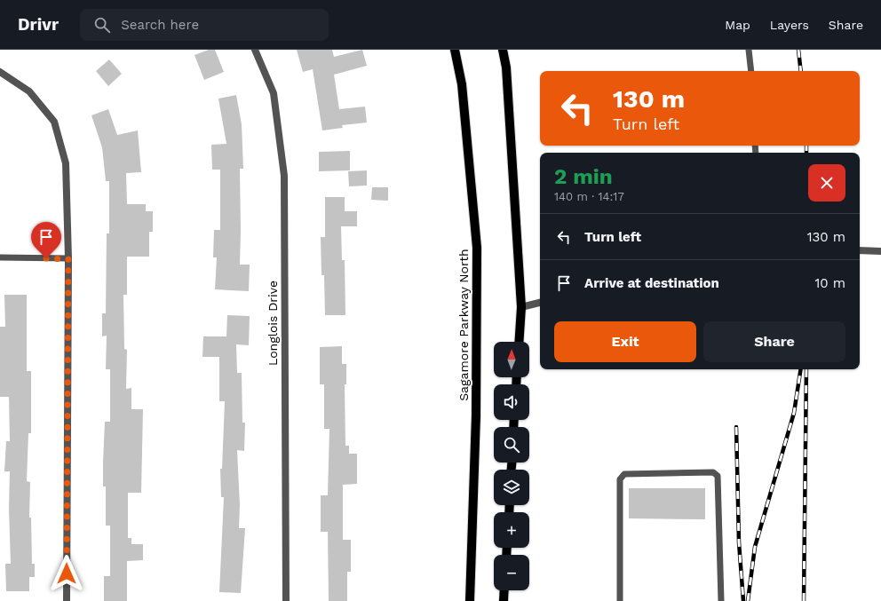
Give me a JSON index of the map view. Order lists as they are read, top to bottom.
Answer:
{
  "streets": {
    "main road": ["Sagamore Parkway North"],
    "street": ["Longlois Drive"]
  },
  "north": "top",
  "page": {
    "header": "Drivr",
    "search": "Search here",
    "nav": ["Map", "Layers", "Share"],
    "turn": ["130 m", "Turn left"],
    "heading": ["2 min", "140 m · 14:17"],
    "list": [
      {
        "name": "Turn left",
        "value": "130 m"
      },
      {
        "name": "Arrive at destination",
        "value": "10 m"
      }
    ],
    "buttons": ["Exit", "Share"],
    "map_buttons": ["+", "−"]
  }
}
